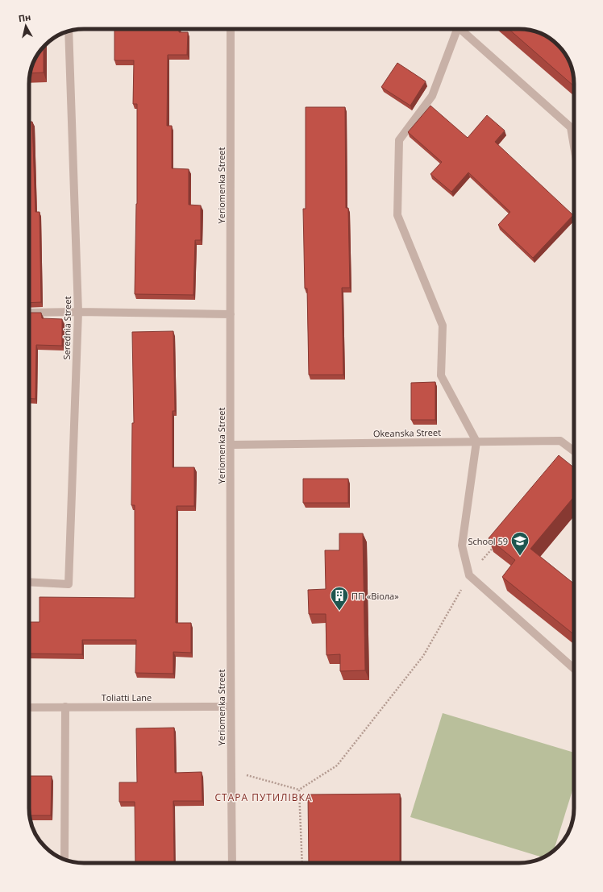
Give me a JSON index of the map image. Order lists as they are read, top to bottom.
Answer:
{
  "streets": {
    "street": [
      "Yeriomenka Street",
      "Serednia Street",
      "Okeanska Street",
      "Toliatti Lane"
    ]
  },
  "crossings": [
    ["Yeriomenka Street", "Okeanska Street"],
    ["Yeriomenka Street", "Toliatti Lane"]
  ],
  "districts": ["СТАРА ПУТИЛІВКА"],
  "places": {
    "school or university": ["School 59"],
    "building": ["ПП «Віола»"]
  },
  "north": "top"
}
